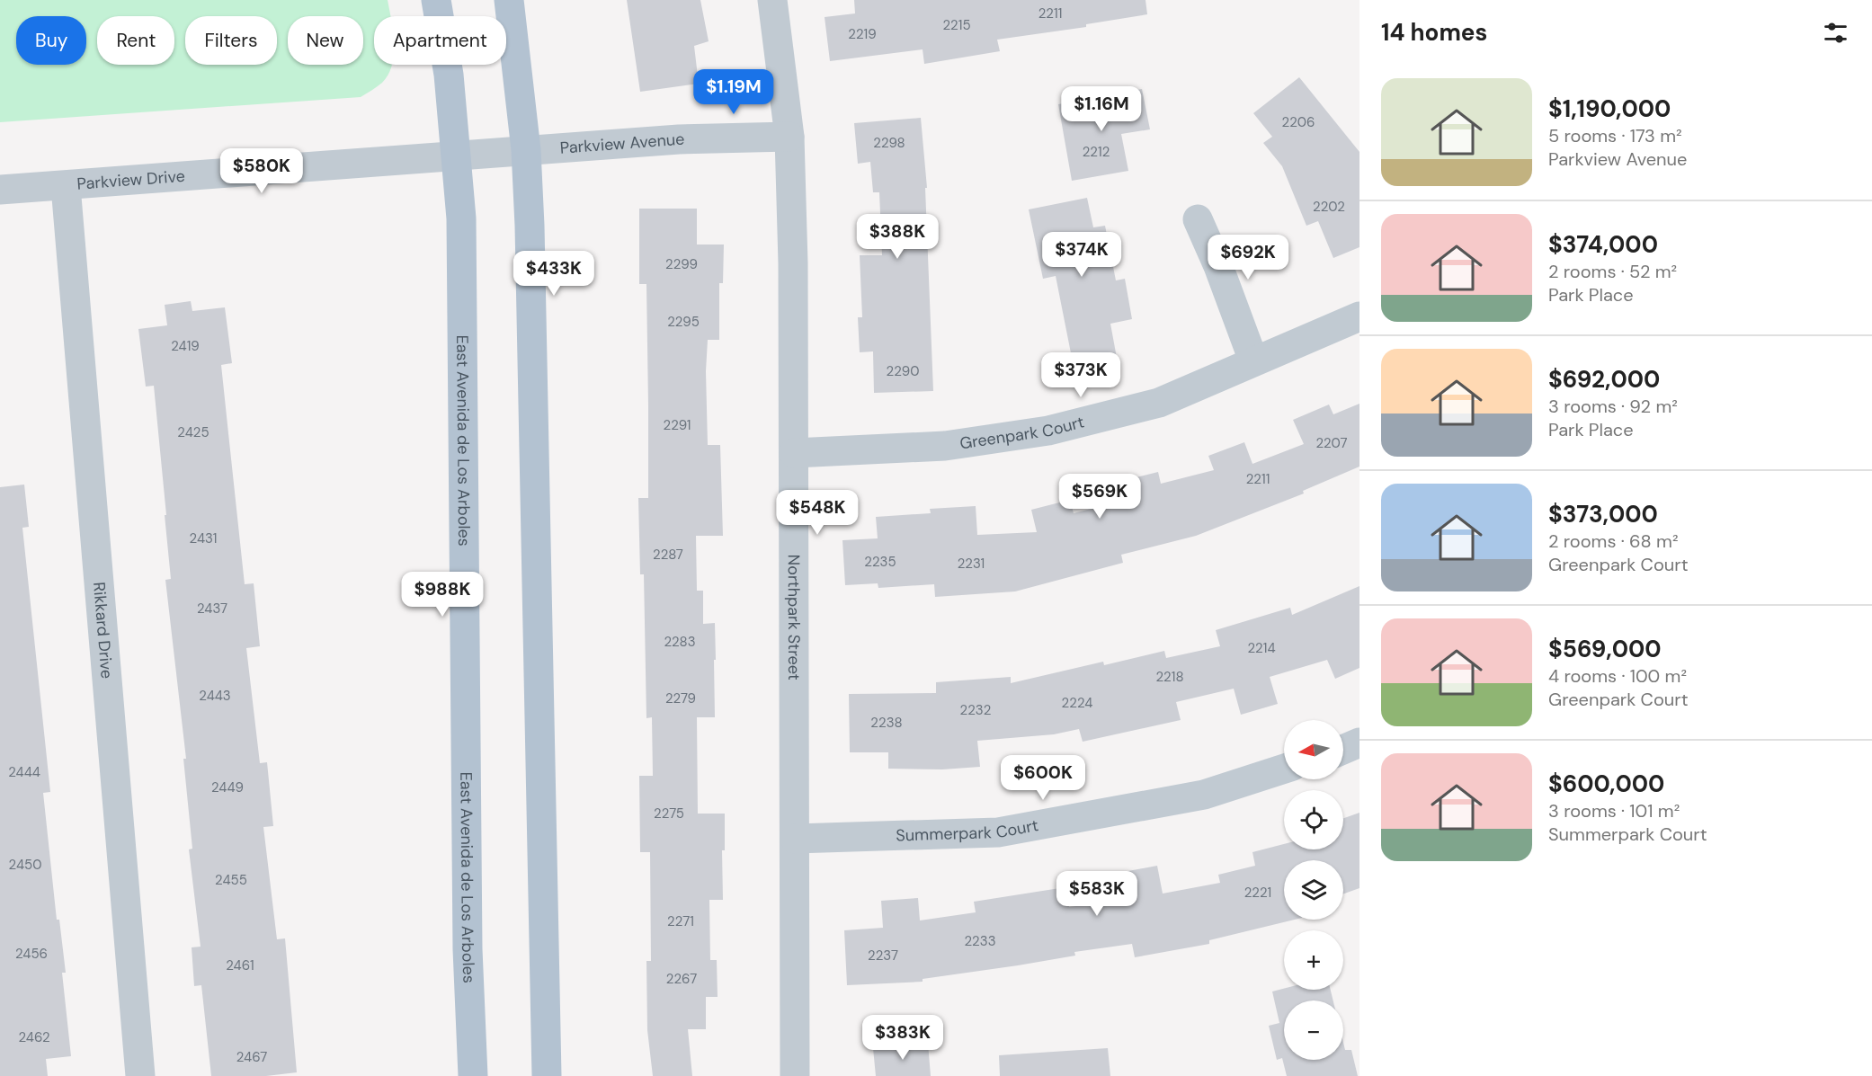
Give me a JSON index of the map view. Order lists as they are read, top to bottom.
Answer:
{
  "streets": {
    "main road": ["East Avenida de Los Arboles"],
    "street": [
      "Parkview Avenue",
      "Parkview Drive",
      "Greenpark Court",
      "Northpark Street",
      "Rikkard Drive",
      "Summerpark Court"
    ]
  },
  "crossings": [
    ["Parkview Avenue", "Parkview Drive"],
    ["Parkview Avenue", "East Avenida de Los Arboles"],
    ["Parkview Avenue", "Northpark Street"],
    ["Parkview Drive", "East Avenida de Los Arboles"],
    ["Parkview Drive", "Rikkard Drive"],
    ["Greenpark Court", "Northpark Street"],
    ["Northpark Street", "Summerpark Court"]
  ],
  "house_numbers": [
    "2211",
    "2215",
    "2219",
    "2206",
    "2298",
    "2212",
    "2202",
    "2299",
    "2295",
    "2419",
    "2290",
    "2291",
    "2425",
    "2207",
    "2211",
    "2431",
    "2287",
    "2235",
    "2231",
    "2437",
    "2283",
    "2214",
    "2218",
    "2443",
    "2279",
    "2224",
    "2232",
    "2238",
    "2444",
    "2449",
    "2275",
    "2450",
    "2455",
    "2221",
    "2271",
    "2233",
    "2456",
    "2237",
    "2461",
    "2267",
    "2462",
    "2467"
  ],
  "north": "left",
  "page": {
    "heading": "14 homes",
    "chip": [
      "Buy",
      "Rent",
      "Filters",
      "New",
      "Apartment"
    ],
    "list": [
      {
        "name": "$1,190,000",
        "note": "5 rooms · 173 m² · Parkview Avenue"
      },
      {
        "name": "$374,000",
        "note": "2 rooms · 52 m² · Park Place"
      },
      {
        "name": "$692,000",
        "note": "3 rooms · 92 m² · Park Place"
      },
      {
        "name": "$373,000",
        "note": "2 rooms · 68 m² · Greenpark Court"
      },
      {
        "name": "$569,000",
        "note": "4 rooms · 100 m² · Greenpark Court"
      },
      {
        "name": "$600,000",
        "note": "3 rooms · 101 m² · Summerpark Court"
      }
    ],
    "price": [
      "$1.19M",
      "$1.16M",
      "$580K",
      "$388K",
      "$374K",
      "$692K",
      "$433K",
      "$373K",
      "$569K",
      "$548K",
      "$988K",
      "$600K",
      "$583K",
      "$383K"
    ],
    "map_buttons": ["+", "−"]
  }
}
